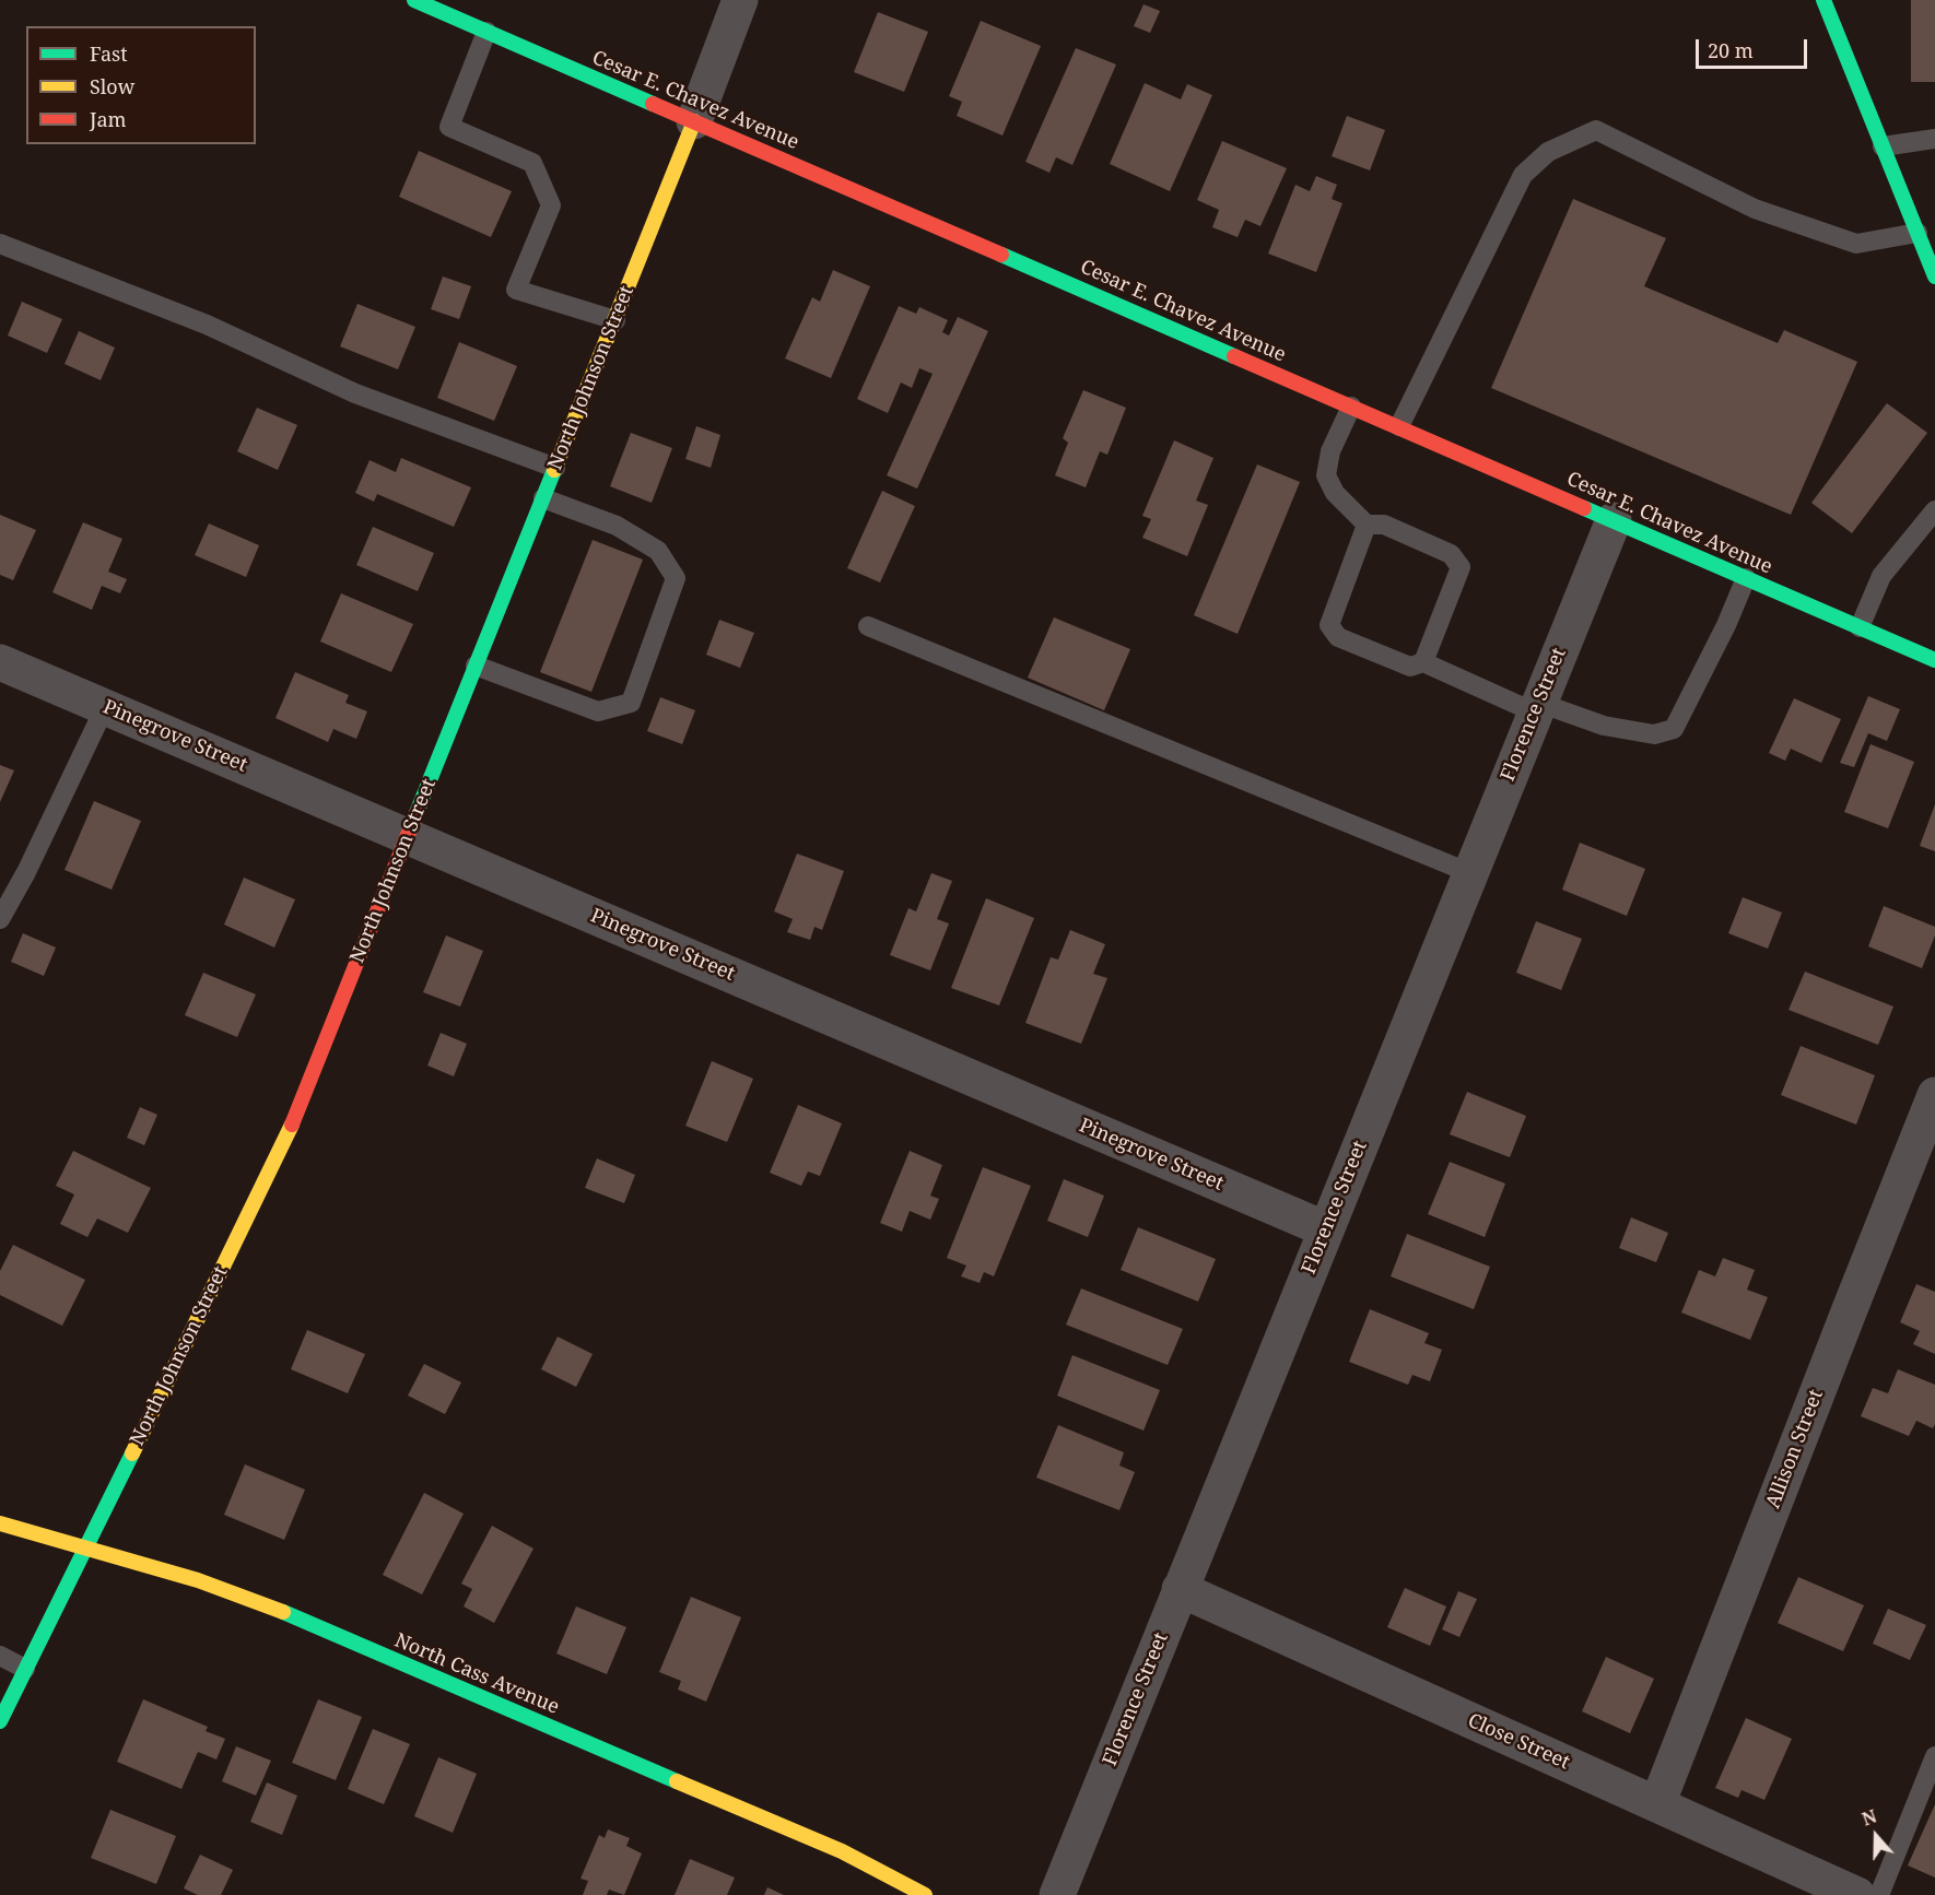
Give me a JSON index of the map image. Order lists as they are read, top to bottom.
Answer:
{
  "streets": {
    "main road": ["Cesar E. Chavez Avenue", "North Johnson Street", "North Cass Avenue"],
    "street": [
      "Florence Street",
      "Pinegrove Street",
      "Allison Street",
      "Close Street"
    ]
  },
  "crossings": [
    ["Cesar E. Chavez Avenue", "North Johnson Street"],
    ["Cesar E. Chavez Avenue", "Florence Street"],
    ["North Johnson Street", "Pinegrove Street"],
    ["North Johnson Street", "North Cass Avenue"],
    ["Florence Street", "Pinegrove Street"],
    ["Florence Street", "Close Street"],
    ["Allison Street", "Close Street"]
  ],
  "legend": ["Fast", "Slow", "Jam"],
  "scale_bar": "20 m",
  "north": "top"
}
